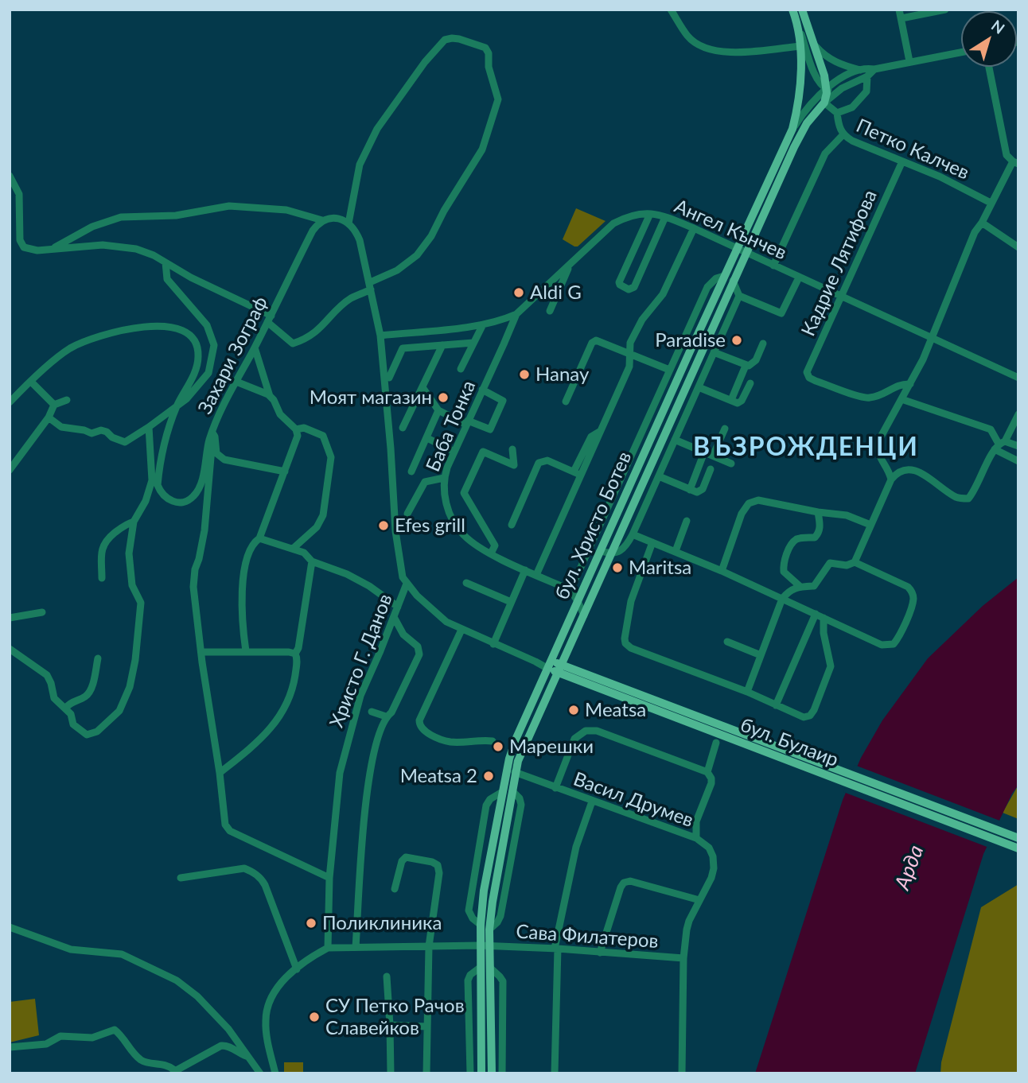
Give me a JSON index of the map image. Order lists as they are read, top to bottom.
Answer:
{
  "streets": {
    "main road": ["бул. Христо Ботев", "бул. Булаир"],
    "street": [
      "Петко Калчев",
      "Ангел Кънчев",
      "Кадрие Лятифова",
      "Захари Зограф",
      "Баба Тонка",
      "Христо Г. Данов",
      "Васил Друмев",
      "Сава Филатеров"
    ]
  },
  "crossings": [
    ["Петко Калчев", "Кадрие Лятифова"],
    ["Ангел Кънчев", "Кадрие Лятифова"],
    ["Ангел Кънчев", "Баба Тонка"],
    ["Ангел Кънчев", "бул. Христо Ботев"],
    ["бул. Христо Ботев", "бул. Булаир"],
    ["бул. Христо Ботев", "Васил Друмев"],
    ["бул. Христо Ботев", "Сава Филатеров"],
    ["Христо Г. Данов", "Сава Филатеров"],
    ["Васил Друмев", "Сава Филатеров"]
  ],
  "districts": ["ВЪЗРОЖДЕНЦИ"],
  "water": ["Арда"],
  "places": [
    "Aldi G",
    "Paradise",
    "Hanay",
    "Моят магазин",
    "Efes grill",
    "Maritsa",
    "Meatsa",
    "Марешки",
    "Meatsa 2",
    "Поликлиника",
    "СУ Петко Рачов Славейков"
  ],
  "north": "top right"
}
